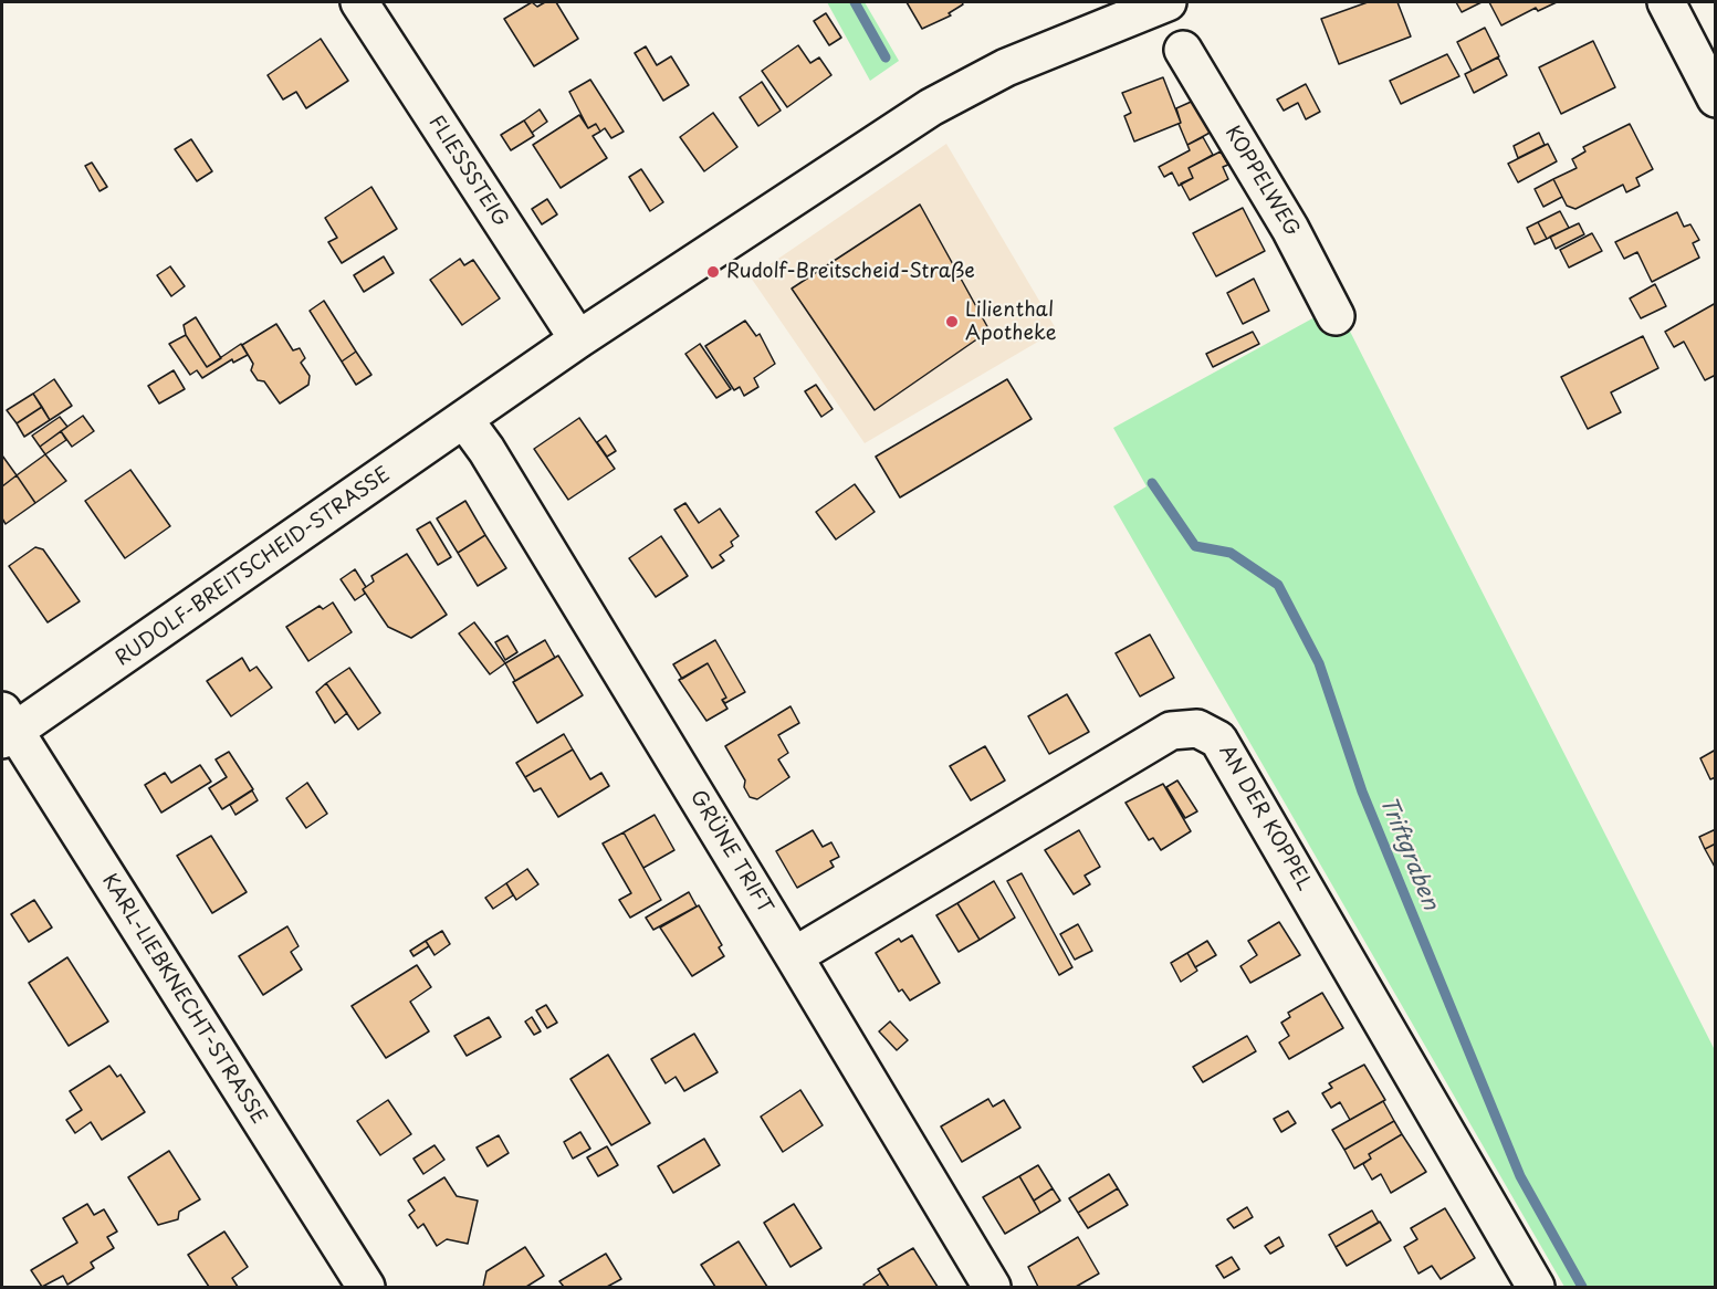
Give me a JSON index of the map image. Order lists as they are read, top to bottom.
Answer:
{
  "streets": {
    "street": [
      "FLIESSSTEIG",
      "KOPPELWEG",
      "RUDOLF-BREITSCHEID-STRASSE",
      "AN DER KOPPEL",
      "GRÜNE TRIFT",
      "KARL-LIEBKNECHT-STRASSE"
    ]
  },
  "crossings": [
    ["FLIESSSTEIG", "RUDOLF-BREITSCHEID-STRASSE"],
    ["RUDOLF-BREITSCHEID-STRASSE", "GRÜNE TRIFT"],
    ["RUDOLF-BREITSCHEID-STRASSE", "KARL-LIEBKNECHT-STRASSE"],
    ["AN DER KOPPEL", "GRÜNE TRIFT"]
  ],
  "water": ["Triftgraben"],
  "places": ["Rudolf-Breitscheid-Straße", "Lilienthal Apotheke"]
}
